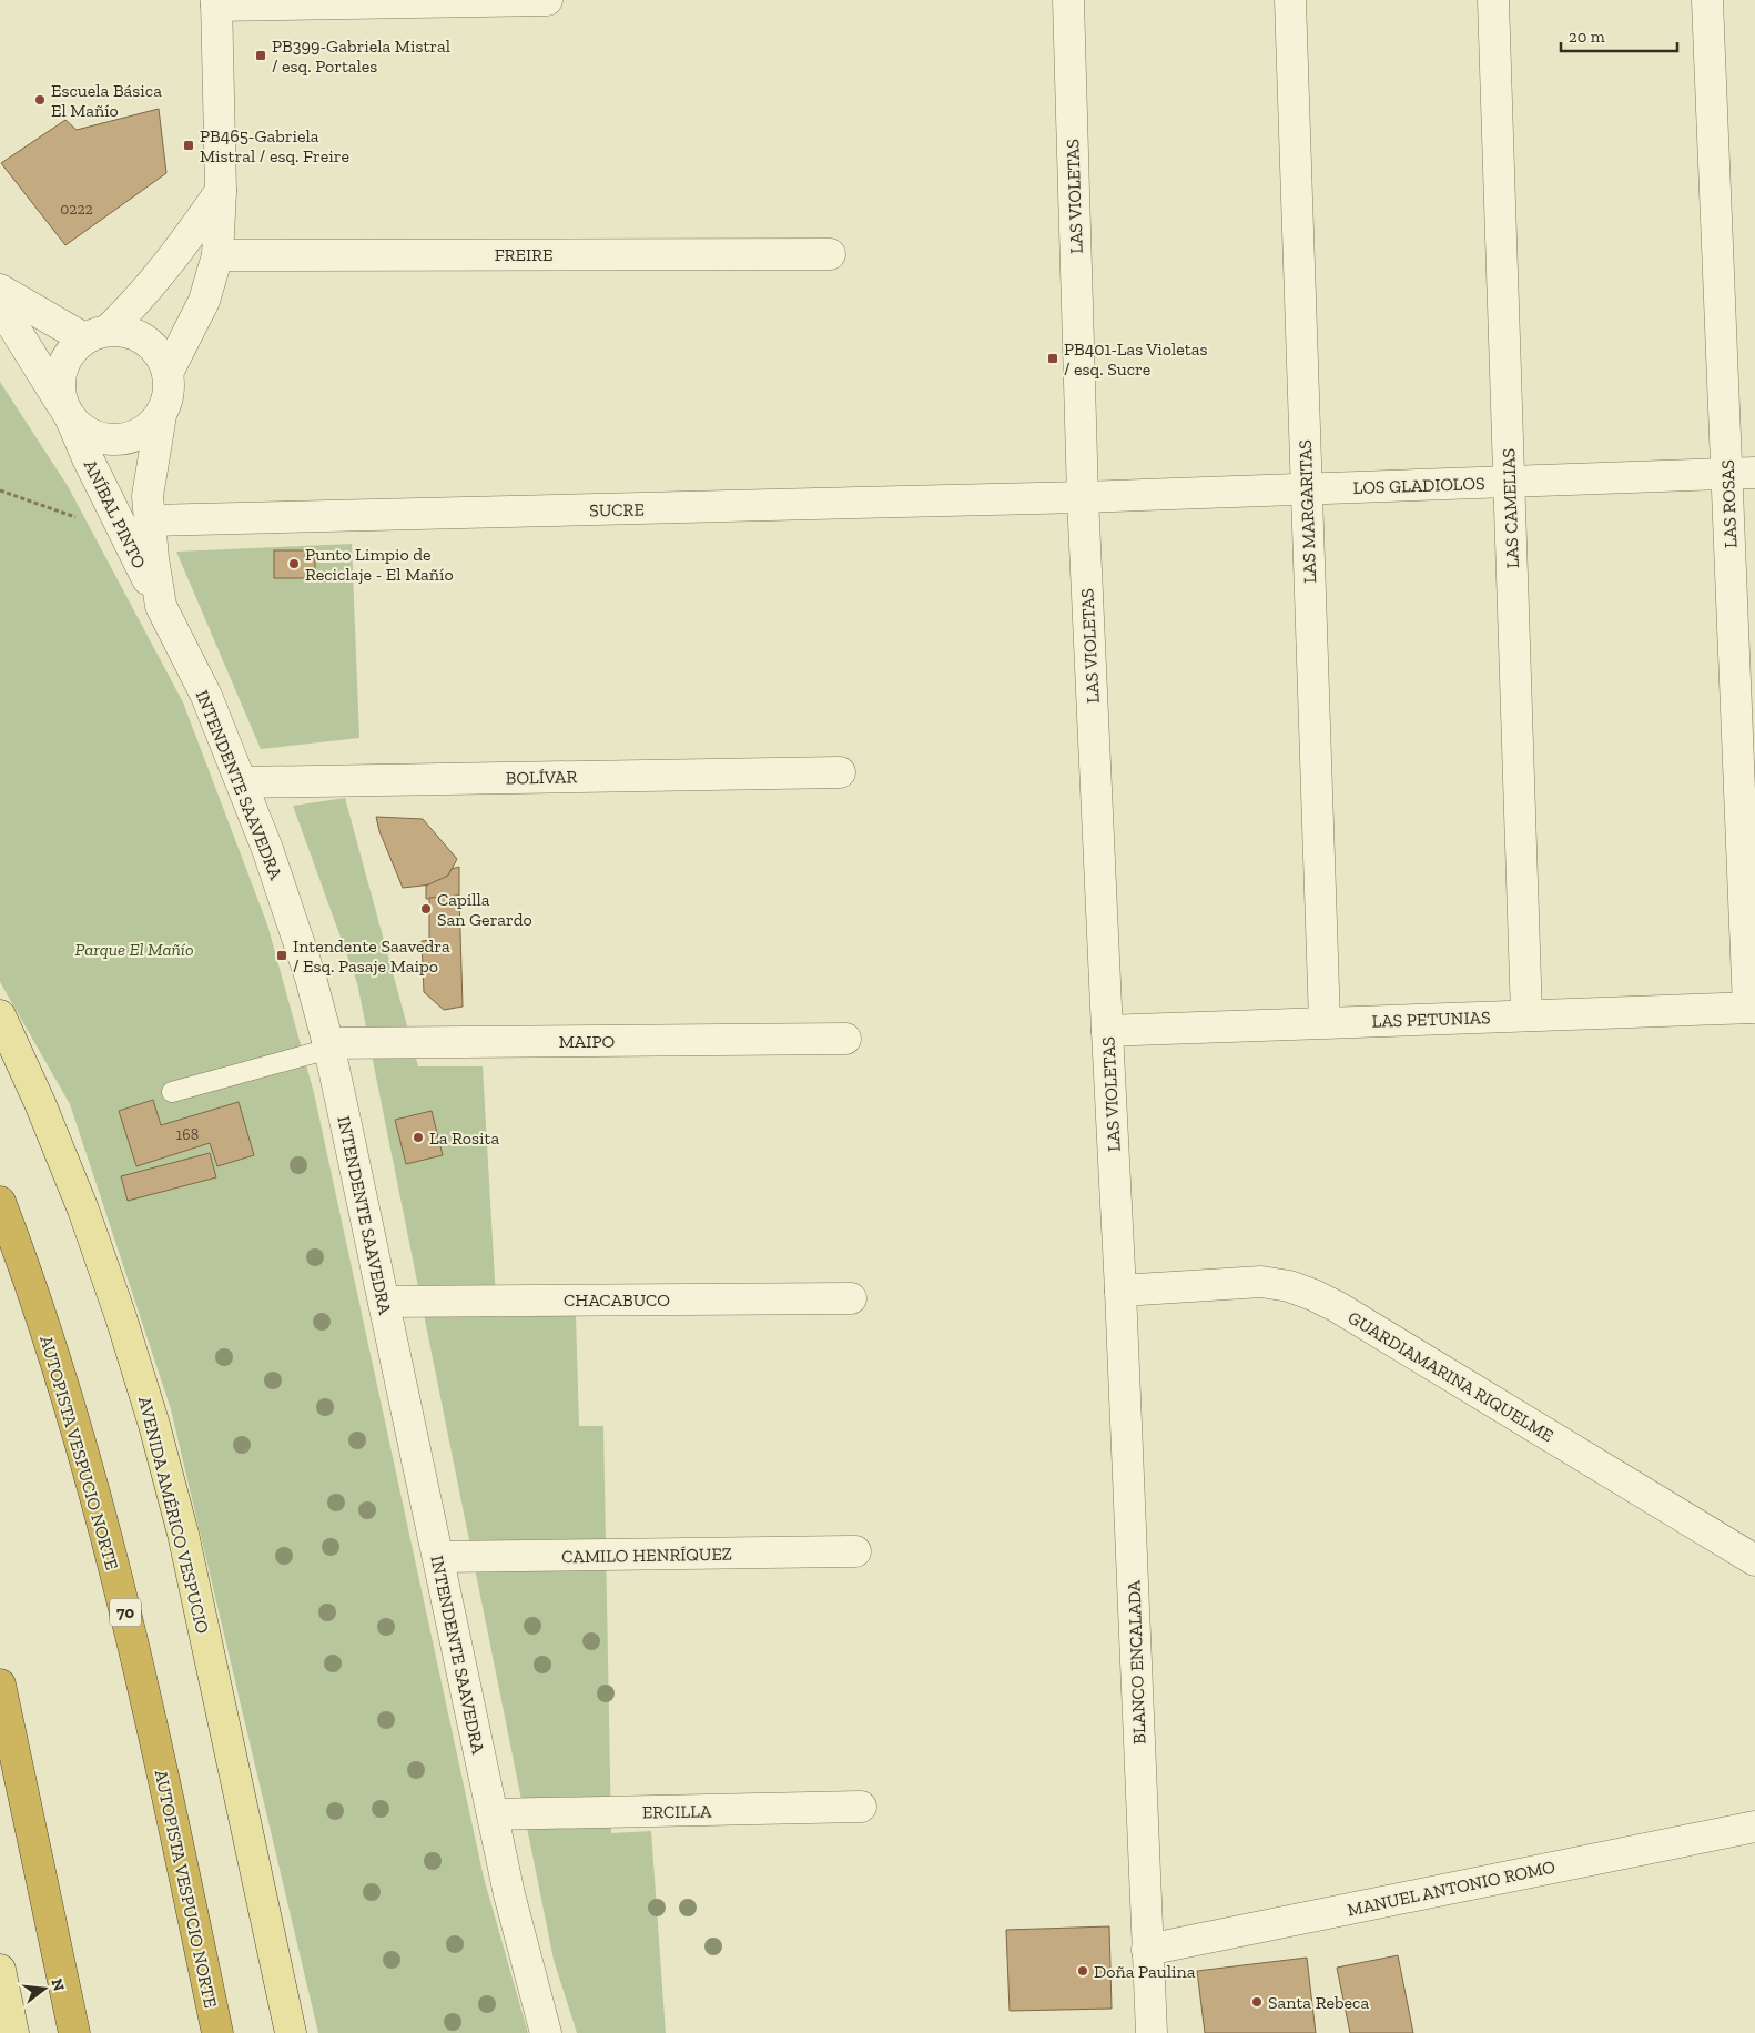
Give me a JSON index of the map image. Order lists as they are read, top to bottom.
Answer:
{
  "streets": {
    "highway": ["AUTOPISTA VESPUCIO NORTE", "70"],
    "main road": ["AVENIDA AMÉRICO VESPUCIO"],
    "street": [
      "LAS VIOLETAS",
      "FREIRE",
      "LOS GLADIOLOS",
      "LAS ROSAS",
      "LAS CAMELIAS",
      "SUCRE",
      "LAS MARGARITAS",
      "ANÍBAL PINTO",
      "BOLÍVAR",
      "INTENDENTE SAAVEDRA",
      "LAS PETUNIAS",
      "MAIPO",
      "CHACABUCO",
      "GUARDIAMARINA RIQUELME",
      "CAMILO HENRÍQUEZ",
      "BLANCO ENCALADA",
      "ERCILLA",
      "MANUEL ANTONIO ROMO"
    ]
  },
  "crossings": [
    ["LAS VIOLETAS", "LOS GLADIOLOS"],
    ["LAS VIOLETAS", "SUCRE"],
    ["LAS VIOLETAS", "LAS PETUNIAS"],
    ["LAS VIOLETAS", "GUARDIAMARINA RIQUELME"],
    ["LAS VIOLETAS", "BLANCO ENCALADA"],
    ["LOS GLADIOLOS", "LAS ROSAS"],
    ["LOS GLADIOLOS", "LAS CAMELIAS"],
    ["LOS GLADIOLOS", "SUCRE"],
    ["LOS GLADIOLOS", "LAS MARGARITAS"],
    ["LAS ROSAS", "LAS PETUNIAS"],
    ["LAS CAMELIAS", "LAS PETUNIAS"],
    ["SUCRE", "ANÍBAL PINTO"],
    ["SUCRE", "INTENDENTE SAAVEDRA"],
    ["LAS MARGARITAS", "LAS PETUNIAS"],
    ["ANÍBAL PINTO", "INTENDENTE SAAVEDRA"],
    ["BOLÍVAR", "INTENDENTE SAAVEDRA"],
    ["INTENDENTE SAAVEDRA", "MAIPO"],
    ["INTENDENTE SAAVEDRA", "CHACABUCO"],
    ["INTENDENTE SAAVEDRA", "CAMILO HENRÍQUEZ"],
    ["INTENDENTE SAAVEDRA", "ERCILLA"],
    ["GUARDIAMARINA RIQUELME", "BLANCO ENCALADA"],
    ["BLANCO ENCALADA", "MANUEL ANTONIO ROMO"]
  ],
  "parks": ["Parque El Mañío"],
  "places": {
    "transit": [
      "PB399-Gabriela Mistral / esq. Portales",
      "PB465-Gabriela Mistral / esq. Freire",
      "PB401-Las Violetas / esq. Sucre",
      "Intendente Saavedra / Esq. Pasaje Maipo"
    ],
    "other": [
      "Escuela Básica El Mañío",
      "Punto Limpio de Reciclaje - El Mañío",
      "Capilla San Gerardo",
      "La Rosita",
      "Doña Paulina",
      "Santa Rebeca"
    ]
  },
  "house_numbers": ["0222", "168"],
  "scale_bar": "20 m",
  "north": "right"
}
